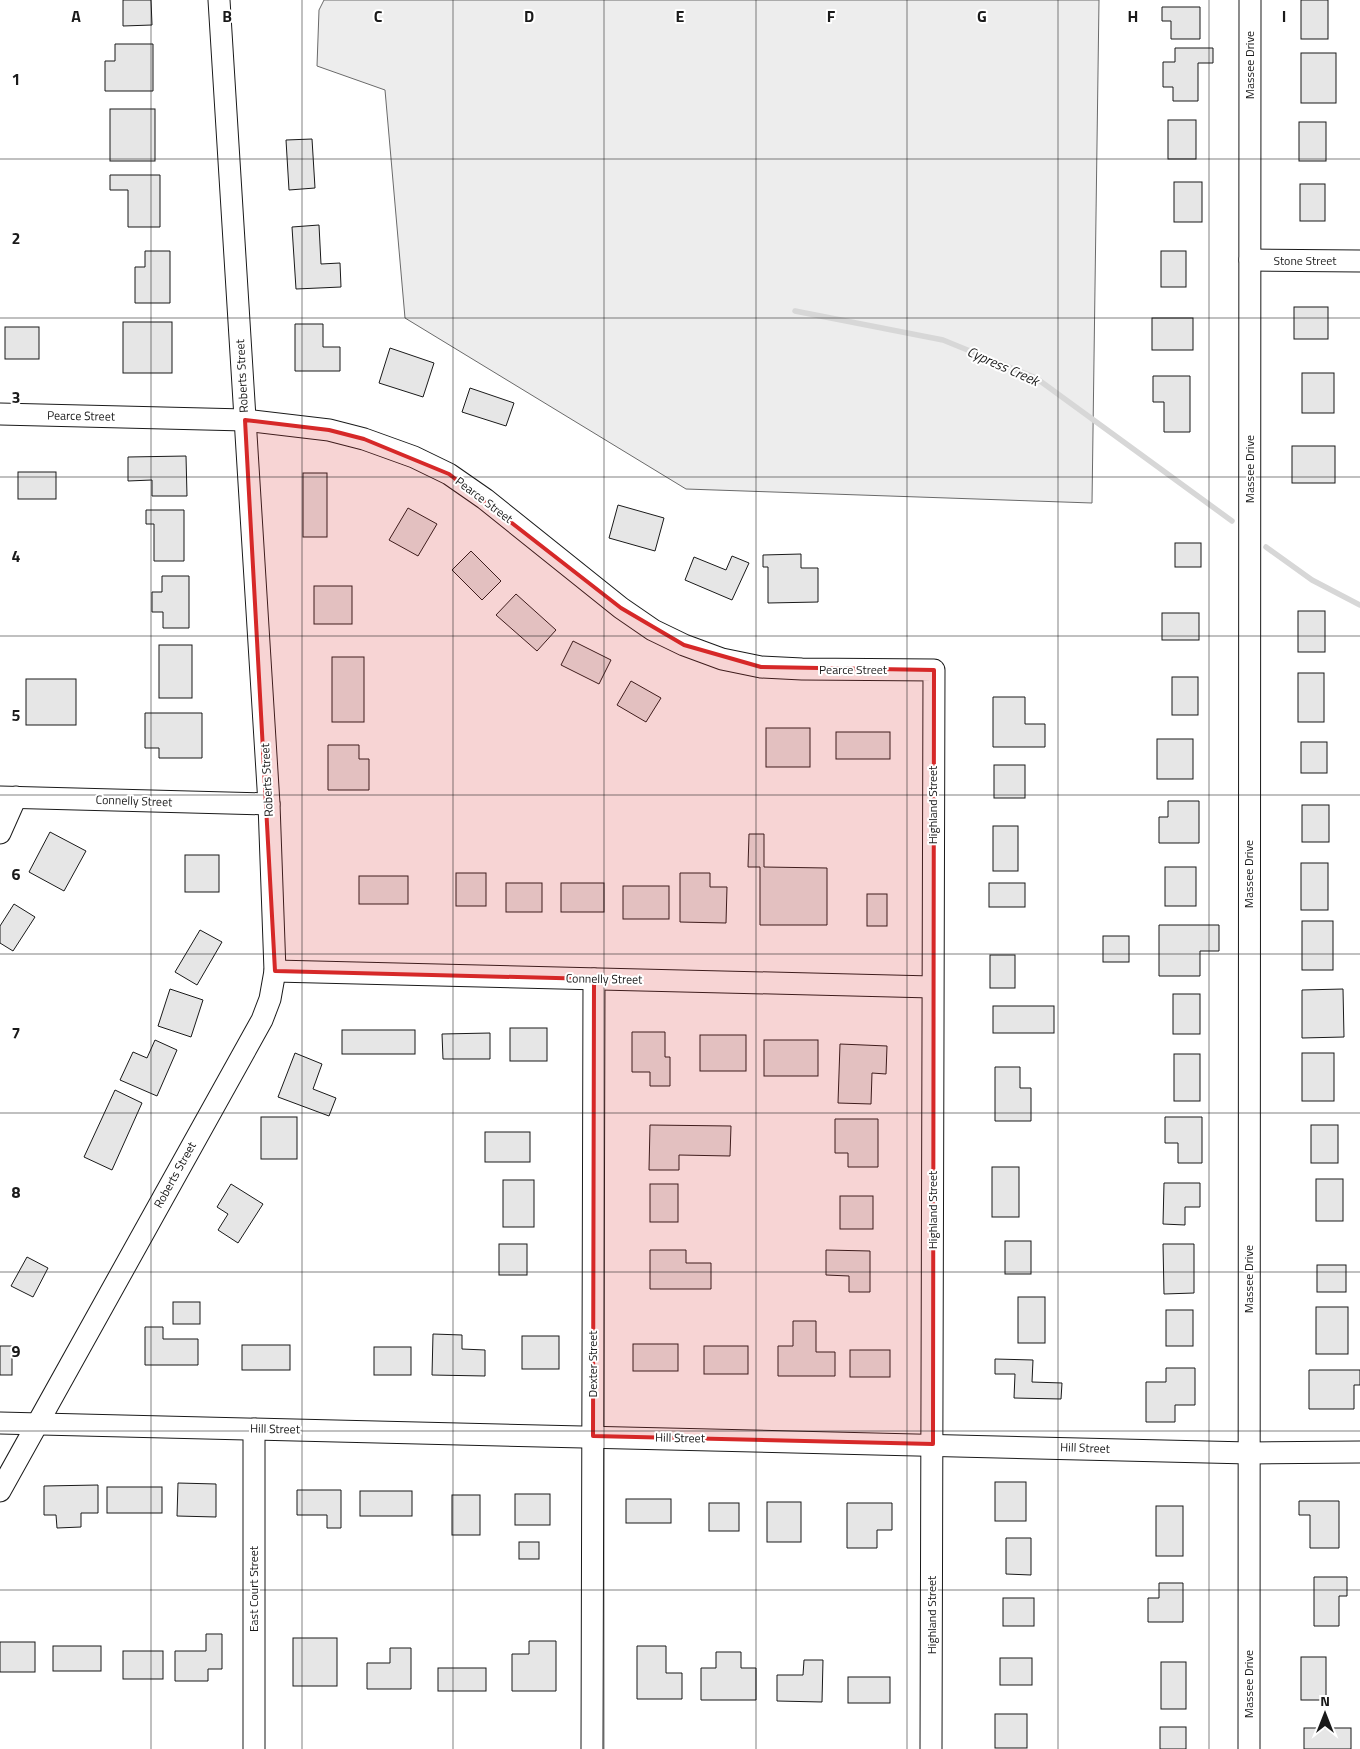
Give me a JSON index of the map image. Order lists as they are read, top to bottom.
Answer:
{
  "streets": {
    "street": [
      "Massee Drive",
      "Stone Street",
      "Roberts Street",
      "Pearce Street",
      "Connelly Street",
      "Highland Street",
      "Dexter Street",
      "Hill Street",
      "East Court Street"
    ]
  },
  "crossings": [
    ["Massee Drive", "Stone Street"],
    ["Massee Drive", "Hill Street"],
    ["Roberts Street", "Pearce Street"],
    ["Roberts Street", "Connelly Street"],
    ["Roberts Street", "Hill Street"],
    ["Pearce Street", "Highland Street"],
    ["Connelly Street", "Highland Street"],
    ["Connelly Street", "Dexter Street"],
    ["Highland Street", "Hill Street"],
    ["Dexter Street", "Hill Street"],
    ["Hill Street", "East Court Street"]
  ],
  "water": ["Cypress Creek"],
  "north": "top",
  "grid": {
    "columns": [
      "A",
      "B",
      "C",
      "D",
      "E",
      "F",
      "G",
      "H",
      "I"
    ],
    "rows": [
      "1",
      "2",
      "3",
      "4",
      "5",
      "6",
      "7",
      "8",
      "9"
    ]
  }
}
